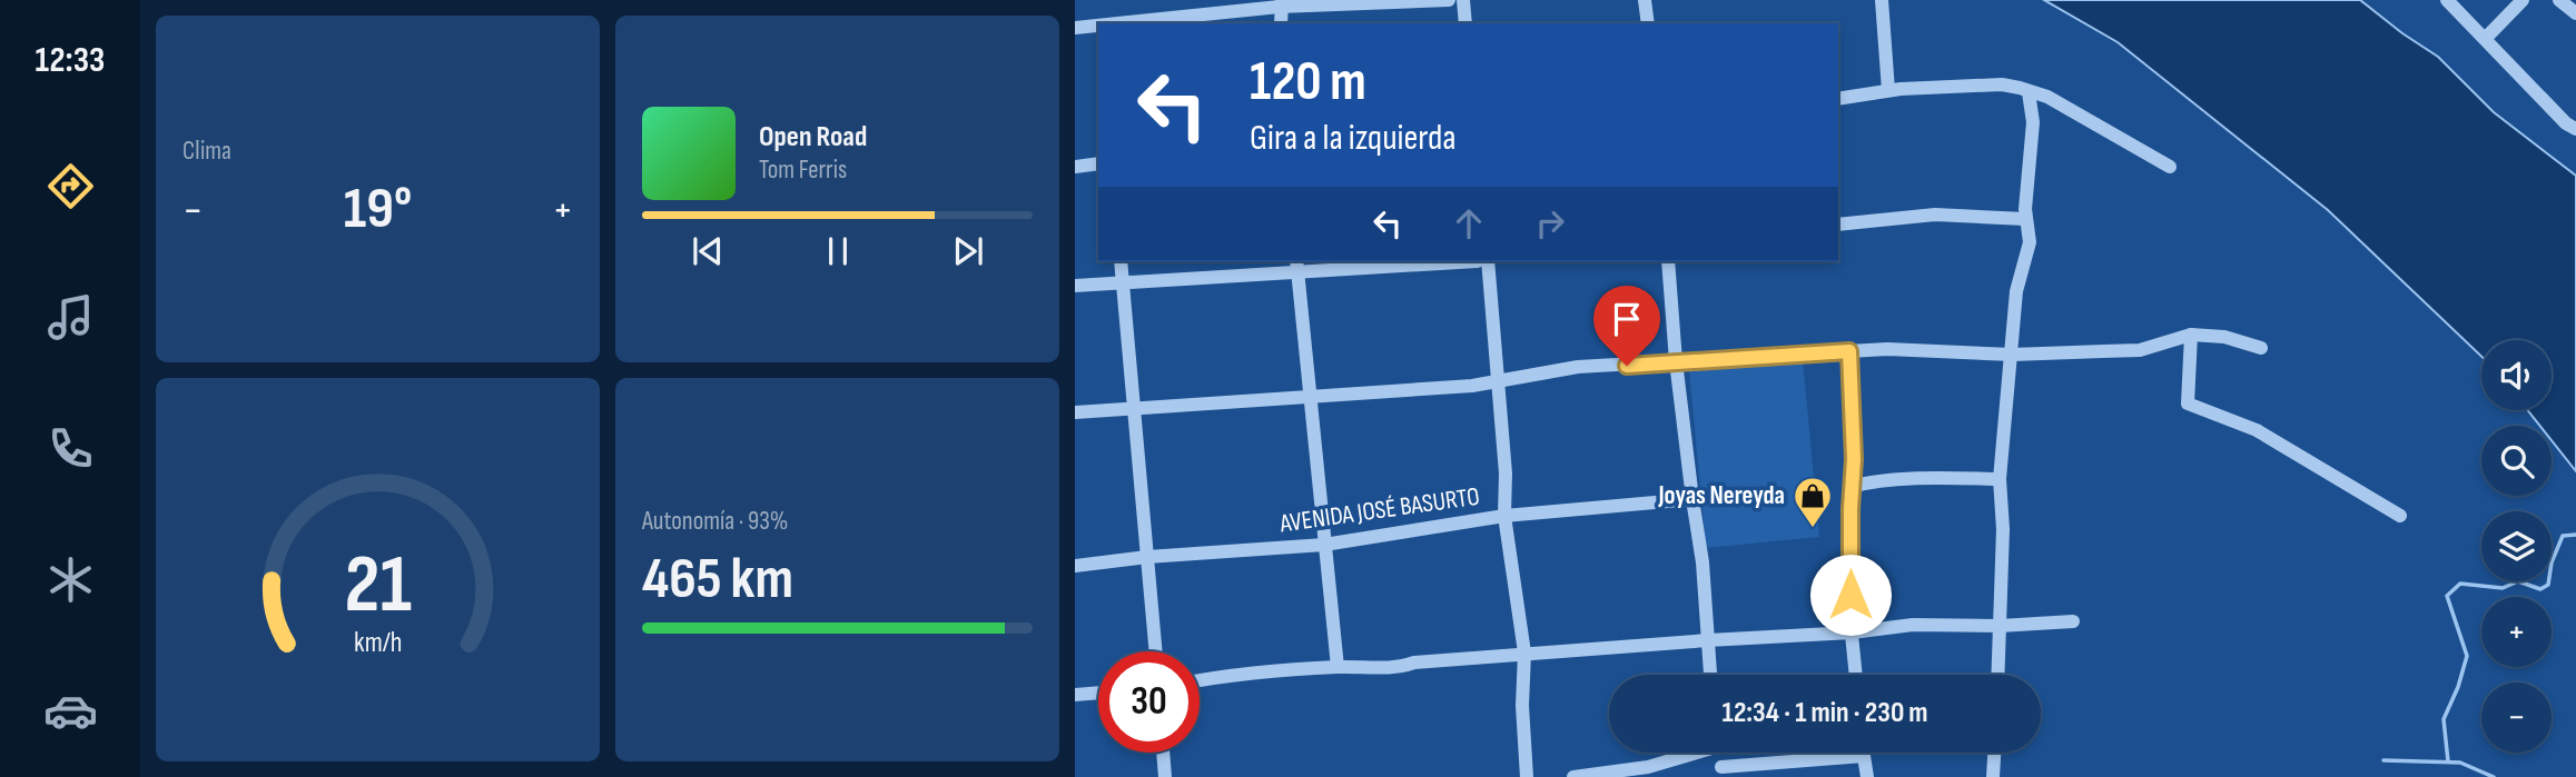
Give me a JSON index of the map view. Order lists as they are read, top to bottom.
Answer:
{
  "streets": {
    "street": ["AVENIDA JOSÉ BASURTO"]
  },
  "places": {
    "shop": ["Joyas Nereyda"]
  },
  "page": {
    "tabs": "12:33",
    "tile": [
      "Clima",
      ["Autonomía · 93%", "465 km"]
    ],
    "turn": ["120 m", "Gira a la izquierda"],
    "song": ["Open Road", "Tom Ferris"],
    "heat": ["−", "19°", "+"],
    "map_buttons": ["+", "−"],
    "limit": "30",
    "trip": "12:34 · 1 min · 230 m",
    "gauge": ["21", "km/h"]
  }
}
